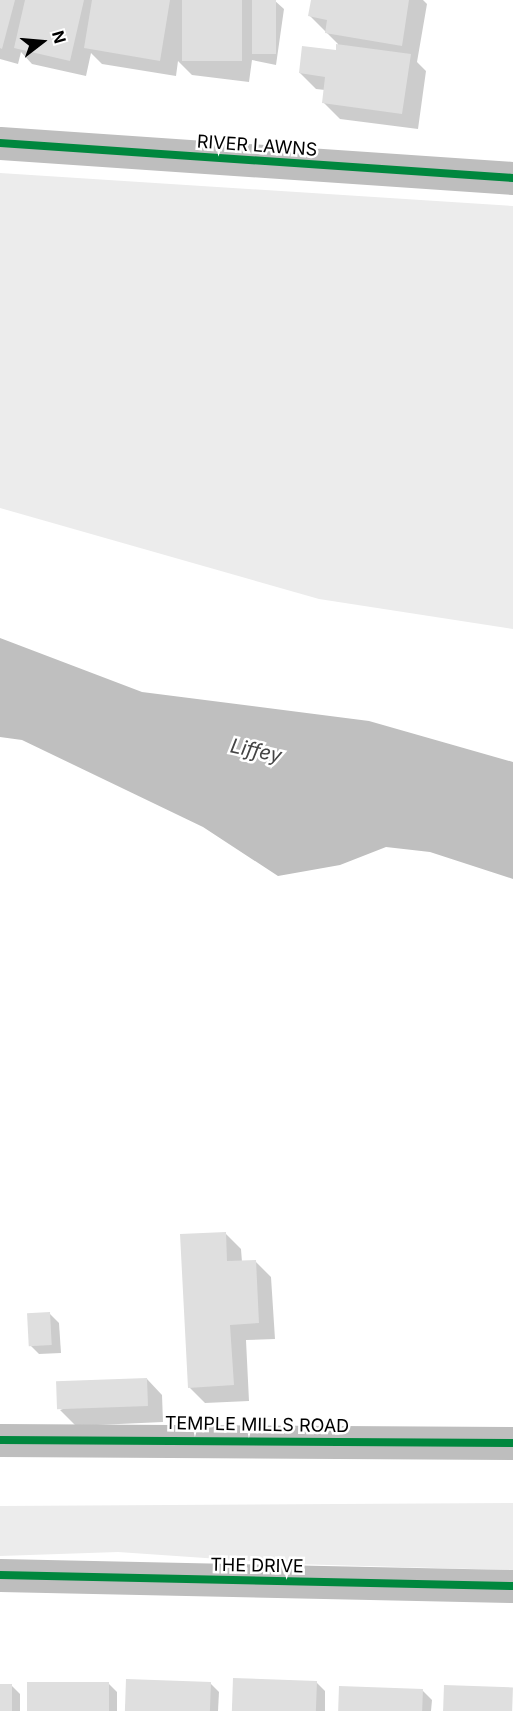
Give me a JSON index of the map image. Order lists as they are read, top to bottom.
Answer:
{
  "streets": {
    "street": ["RIVER LAWNS", "TEMPLE MILLS ROAD", "THE DRIVE"]
  },
  "water": ["Liffey"],
  "north": "right"
}
